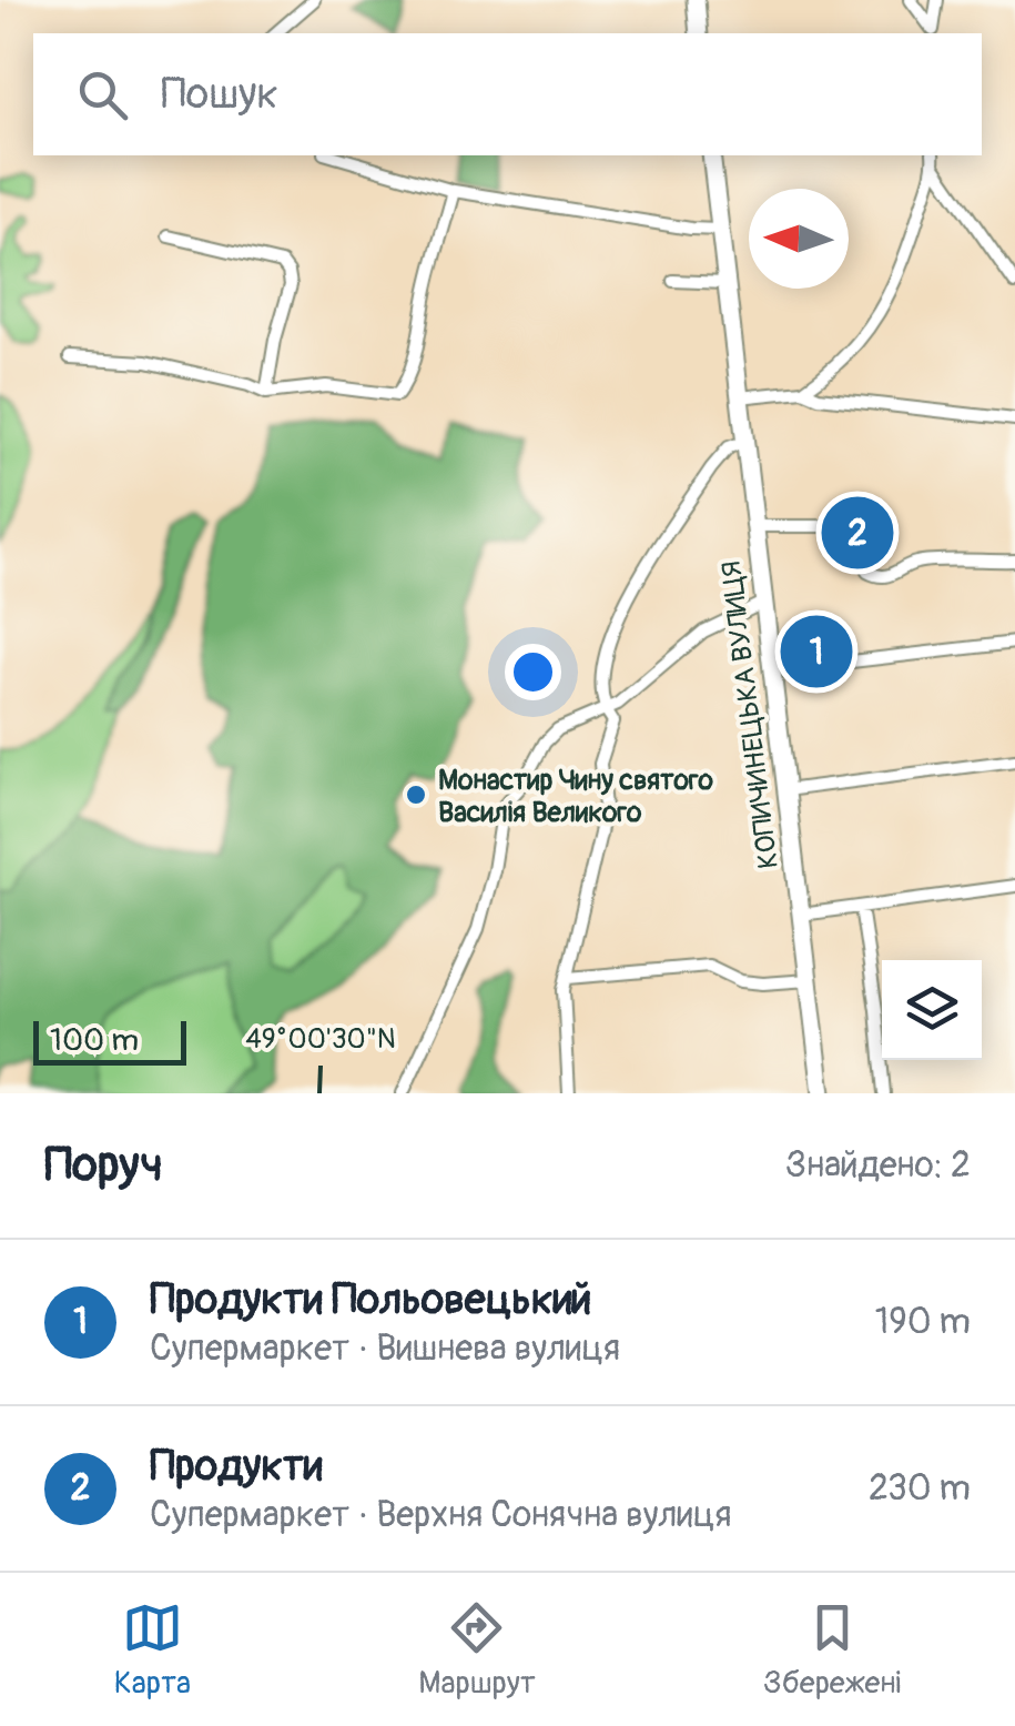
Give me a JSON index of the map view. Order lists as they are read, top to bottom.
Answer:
{
  "streets": {
    "main road": ["КОПИЧИНЕЦЬКА ВУЛИЦЯ"]
  },
  "places": ["Монастир Чину святого Василія Великого"],
  "scale_bar": "100 m",
  "north": "left",
  "page": {
    "search": "Пошук",
    "pins": ["2", "1"],
    "scale": "100 m",
    "heading": ["Поруч", "Знайдено: 2"],
    "list": [
      {
        "mark": "1",
        "name": "Продукти Польовецький",
        "note": "Супермаркет · Вишнева вулиця",
        "value": "190 m"
      },
      {
        "mark": "2",
        "name": "Продукти",
        "note": "Супермаркет · Верхня Сонячна вулиця",
        "value": "230 m"
      }
    ],
    "nav": ["Карта", "Маршрут", "Збережені"]
  },
  "coordinates": ["49°00'30\"N"]
}
